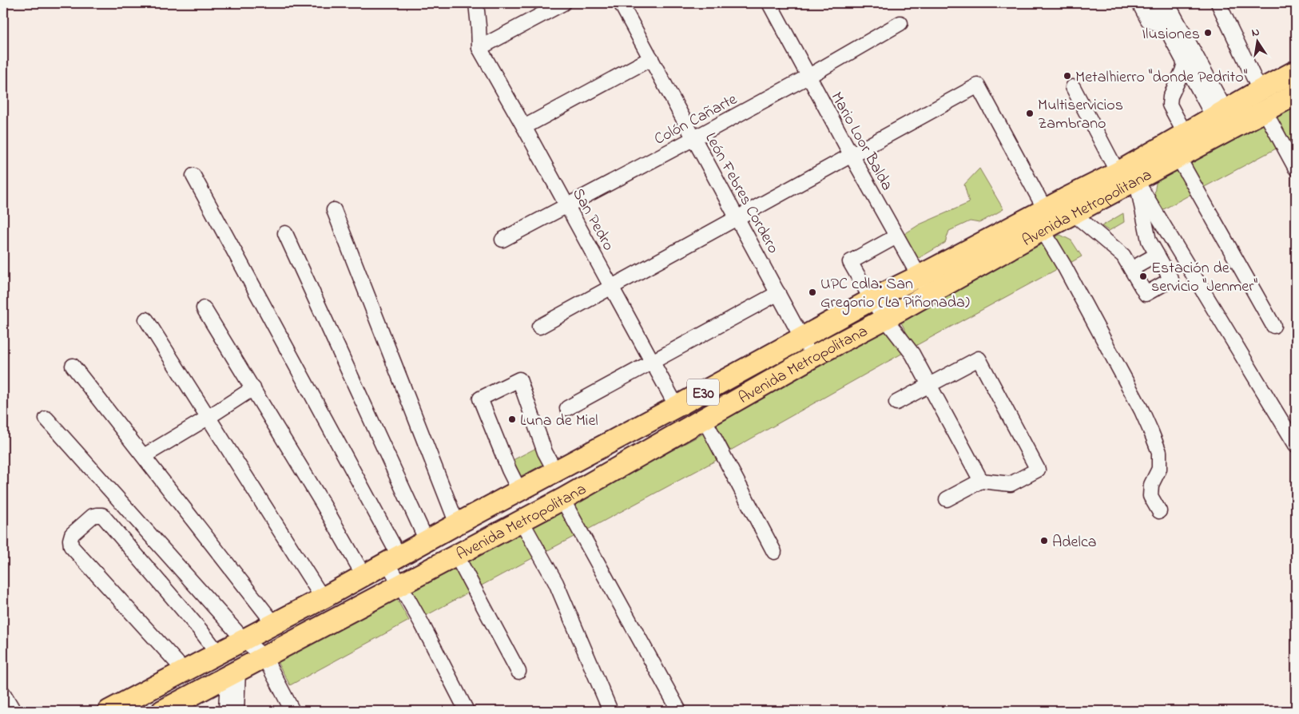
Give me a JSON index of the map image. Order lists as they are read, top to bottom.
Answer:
{
  "streets": {
    "highway": ["Avenida Metropolitana", "E30"],
    "street": [
      "Colón Cañarte",
      "Mario Loor Balda",
      "León Febres Cordero",
      "San Pedro"
    ]
  },
  "crossings": [
    ["Colón Cañarte", "Mario Loor Balda"],
    ["Colón Cañarte", "León Febres Cordero"],
    ["Colón Cañarte", "San Pedro"],
    ["Mario Loor Balda", "Avenida Metropolitana"],
    ["Mario Loor Balda", "E30"],
    ["León Febres Cordero", "Avenida Metropolitana"],
    ["León Febres Cordero", "E30"],
    ["Avenida Metropolitana", "E30"],
    ["San Pedro", "E30"]
  ],
  "places": [
    "Ilusiones",
    "Metalhierro \"donde Pedrito\"",
    "Multiservicios Zambrano",
    "Estación de servicio \"Jenmer\"",
    "UPC cdla. San Gregorio (La Piñonada)",
    "Luna de Miel",
    "Adelca"
  ],
  "north": "top"
}
